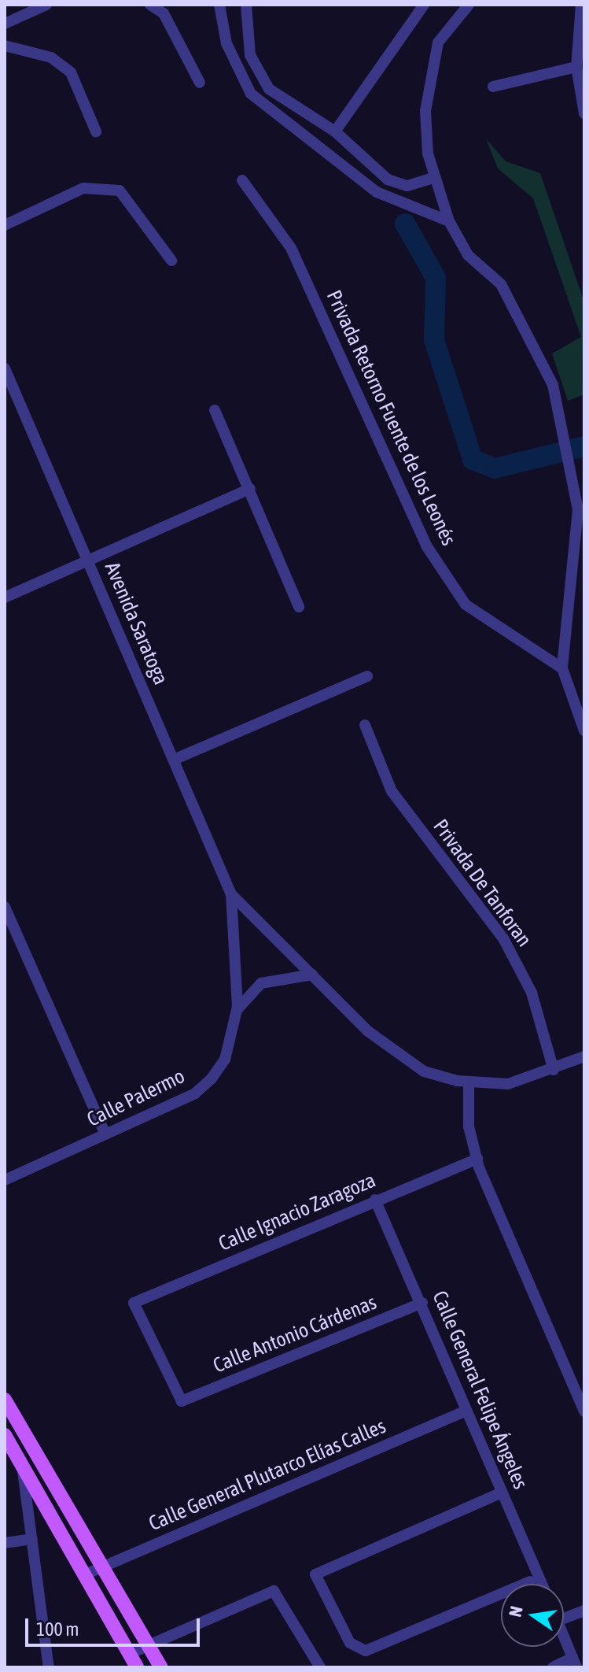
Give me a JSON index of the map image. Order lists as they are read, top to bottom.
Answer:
{
  "streets": {
    "street": [
      "Privada Retorno Fuente de los Leonés",
      "Avenida Saratoga",
      "Privada De Tanforan",
      "Calle Palermo",
      "Calle Ignacio Zaragoza",
      "Calle Antonio Cárdenas",
      "Calle General Felipe Ángeles",
      "Calle General Plutarco Elías Calles"
    ]
  },
  "crossings": [
    ["Avenida Saratoga", "Calle Palermo"],
    ["Calle Ignacio Zaragoza", "Calle Antonio Cárdenas"],
    ["Calle Ignacio Zaragoza", "Calle General Felipe Ángeles"],
    ["Calle Antonio Cárdenas", "Calle General Felipe Ángeles"],
    ["Calle General Felipe Ángeles", "Calle General Plutarco Elías Calles"]
  ],
  "scale_bar": "100 m",
  "north": "left"
}
